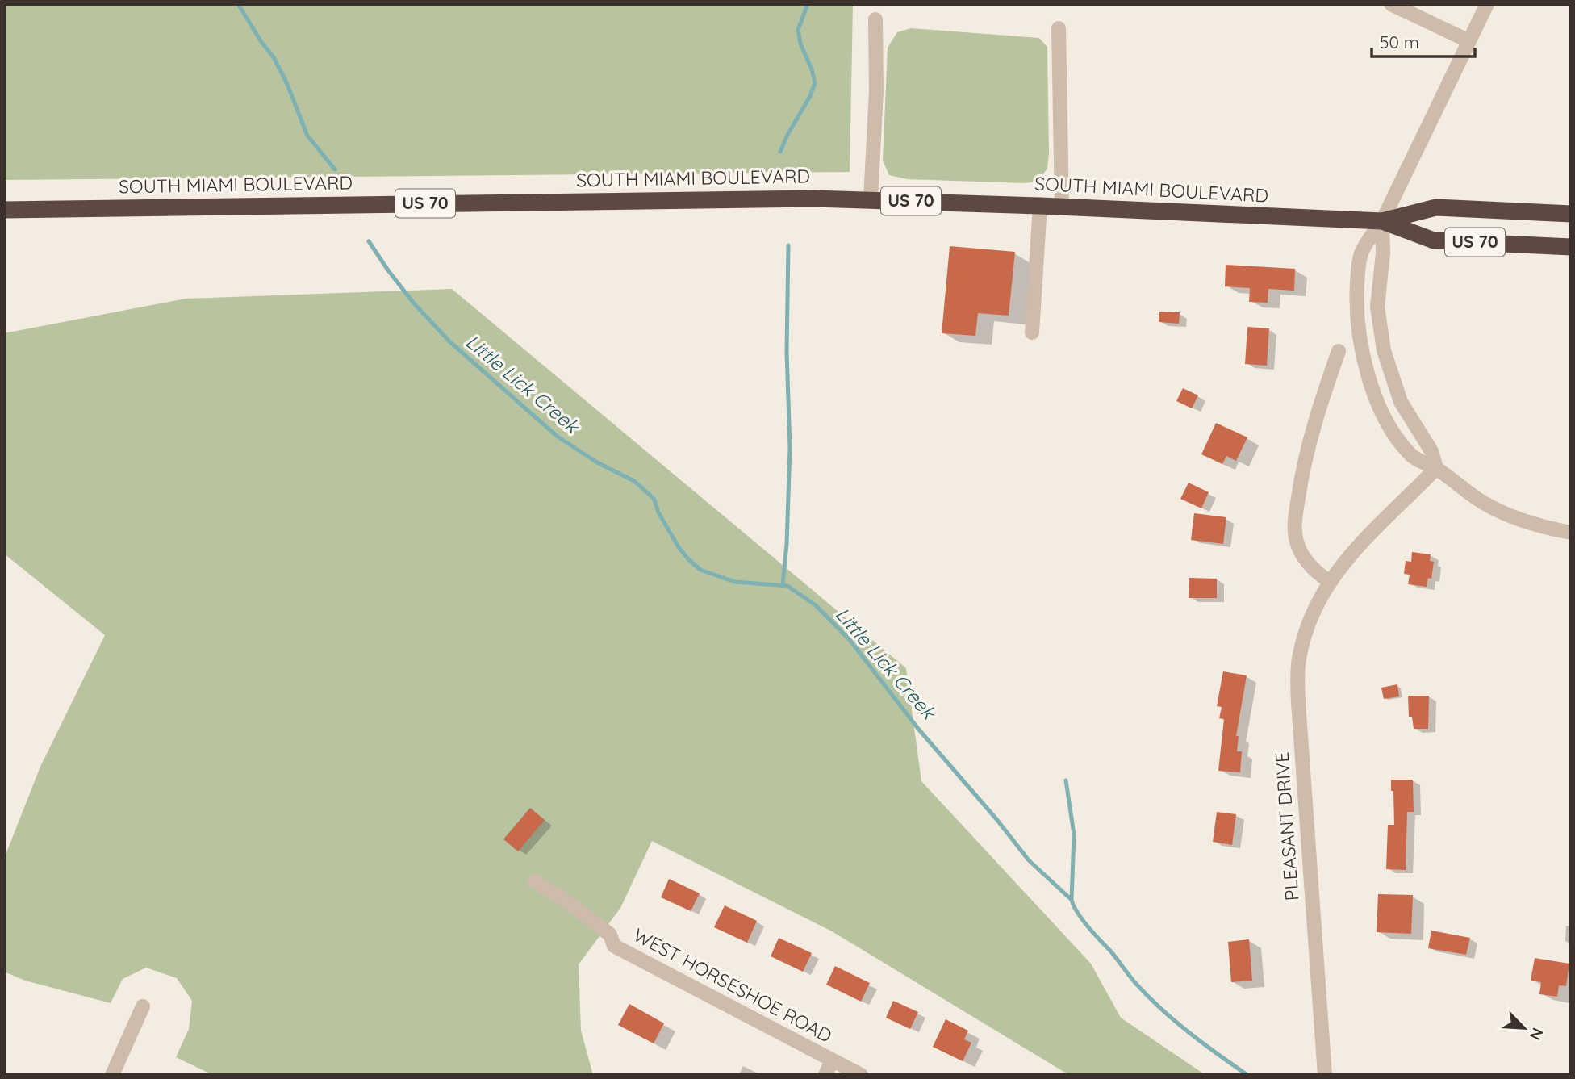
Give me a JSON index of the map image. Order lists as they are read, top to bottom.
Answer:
{
  "streets": {
    "highway": ["SOUTH MIAMI BOULEVARD", "US 70"],
    "street": ["PLEASANT DRIVE", "WEST HORSESHOE ROAD"]
  },
  "water": ["Little Lick Creek"],
  "scale_bar": "50 m",
  "north": "bottom right"
}
